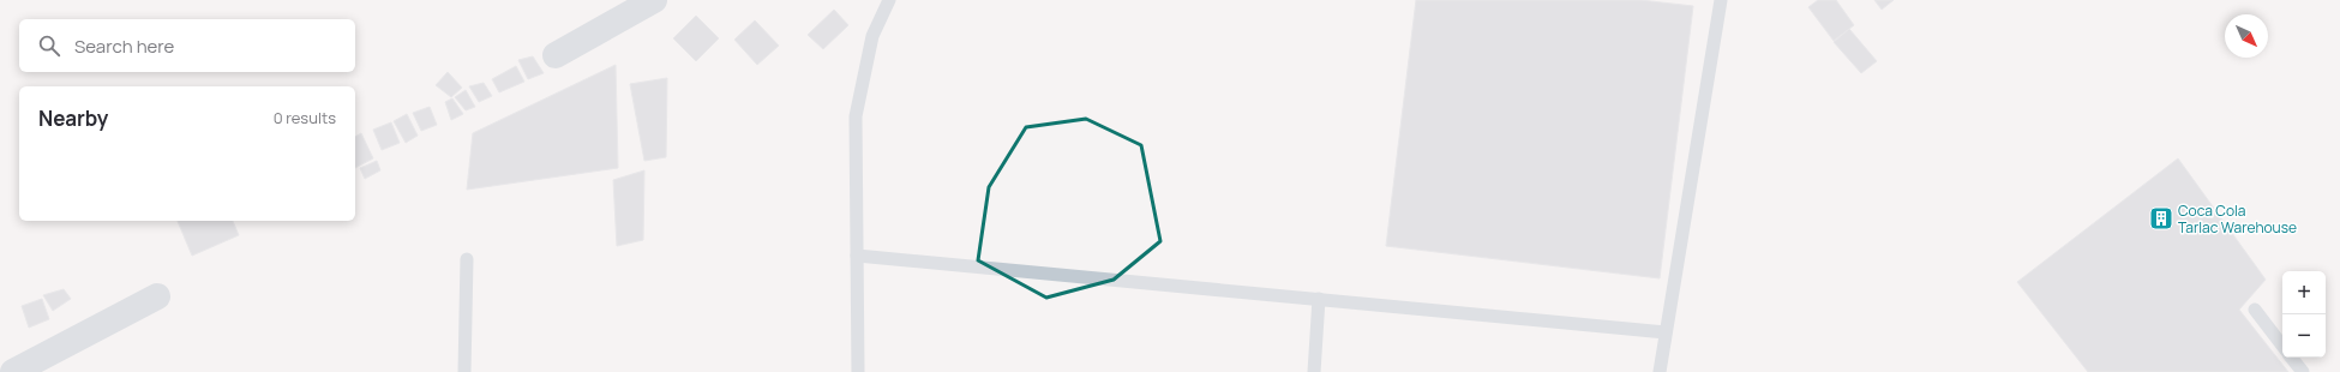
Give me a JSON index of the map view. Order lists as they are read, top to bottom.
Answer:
{
  "places": {
    "building": ["Coca Cola Tarlac Warehouse"]
  },
  "north": "bottom right",
  "page": {
    "search": "Search here",
    "heading": ["Nearby", "0 results"],
    "map_buttons": ["+", "−"]
  }
}
